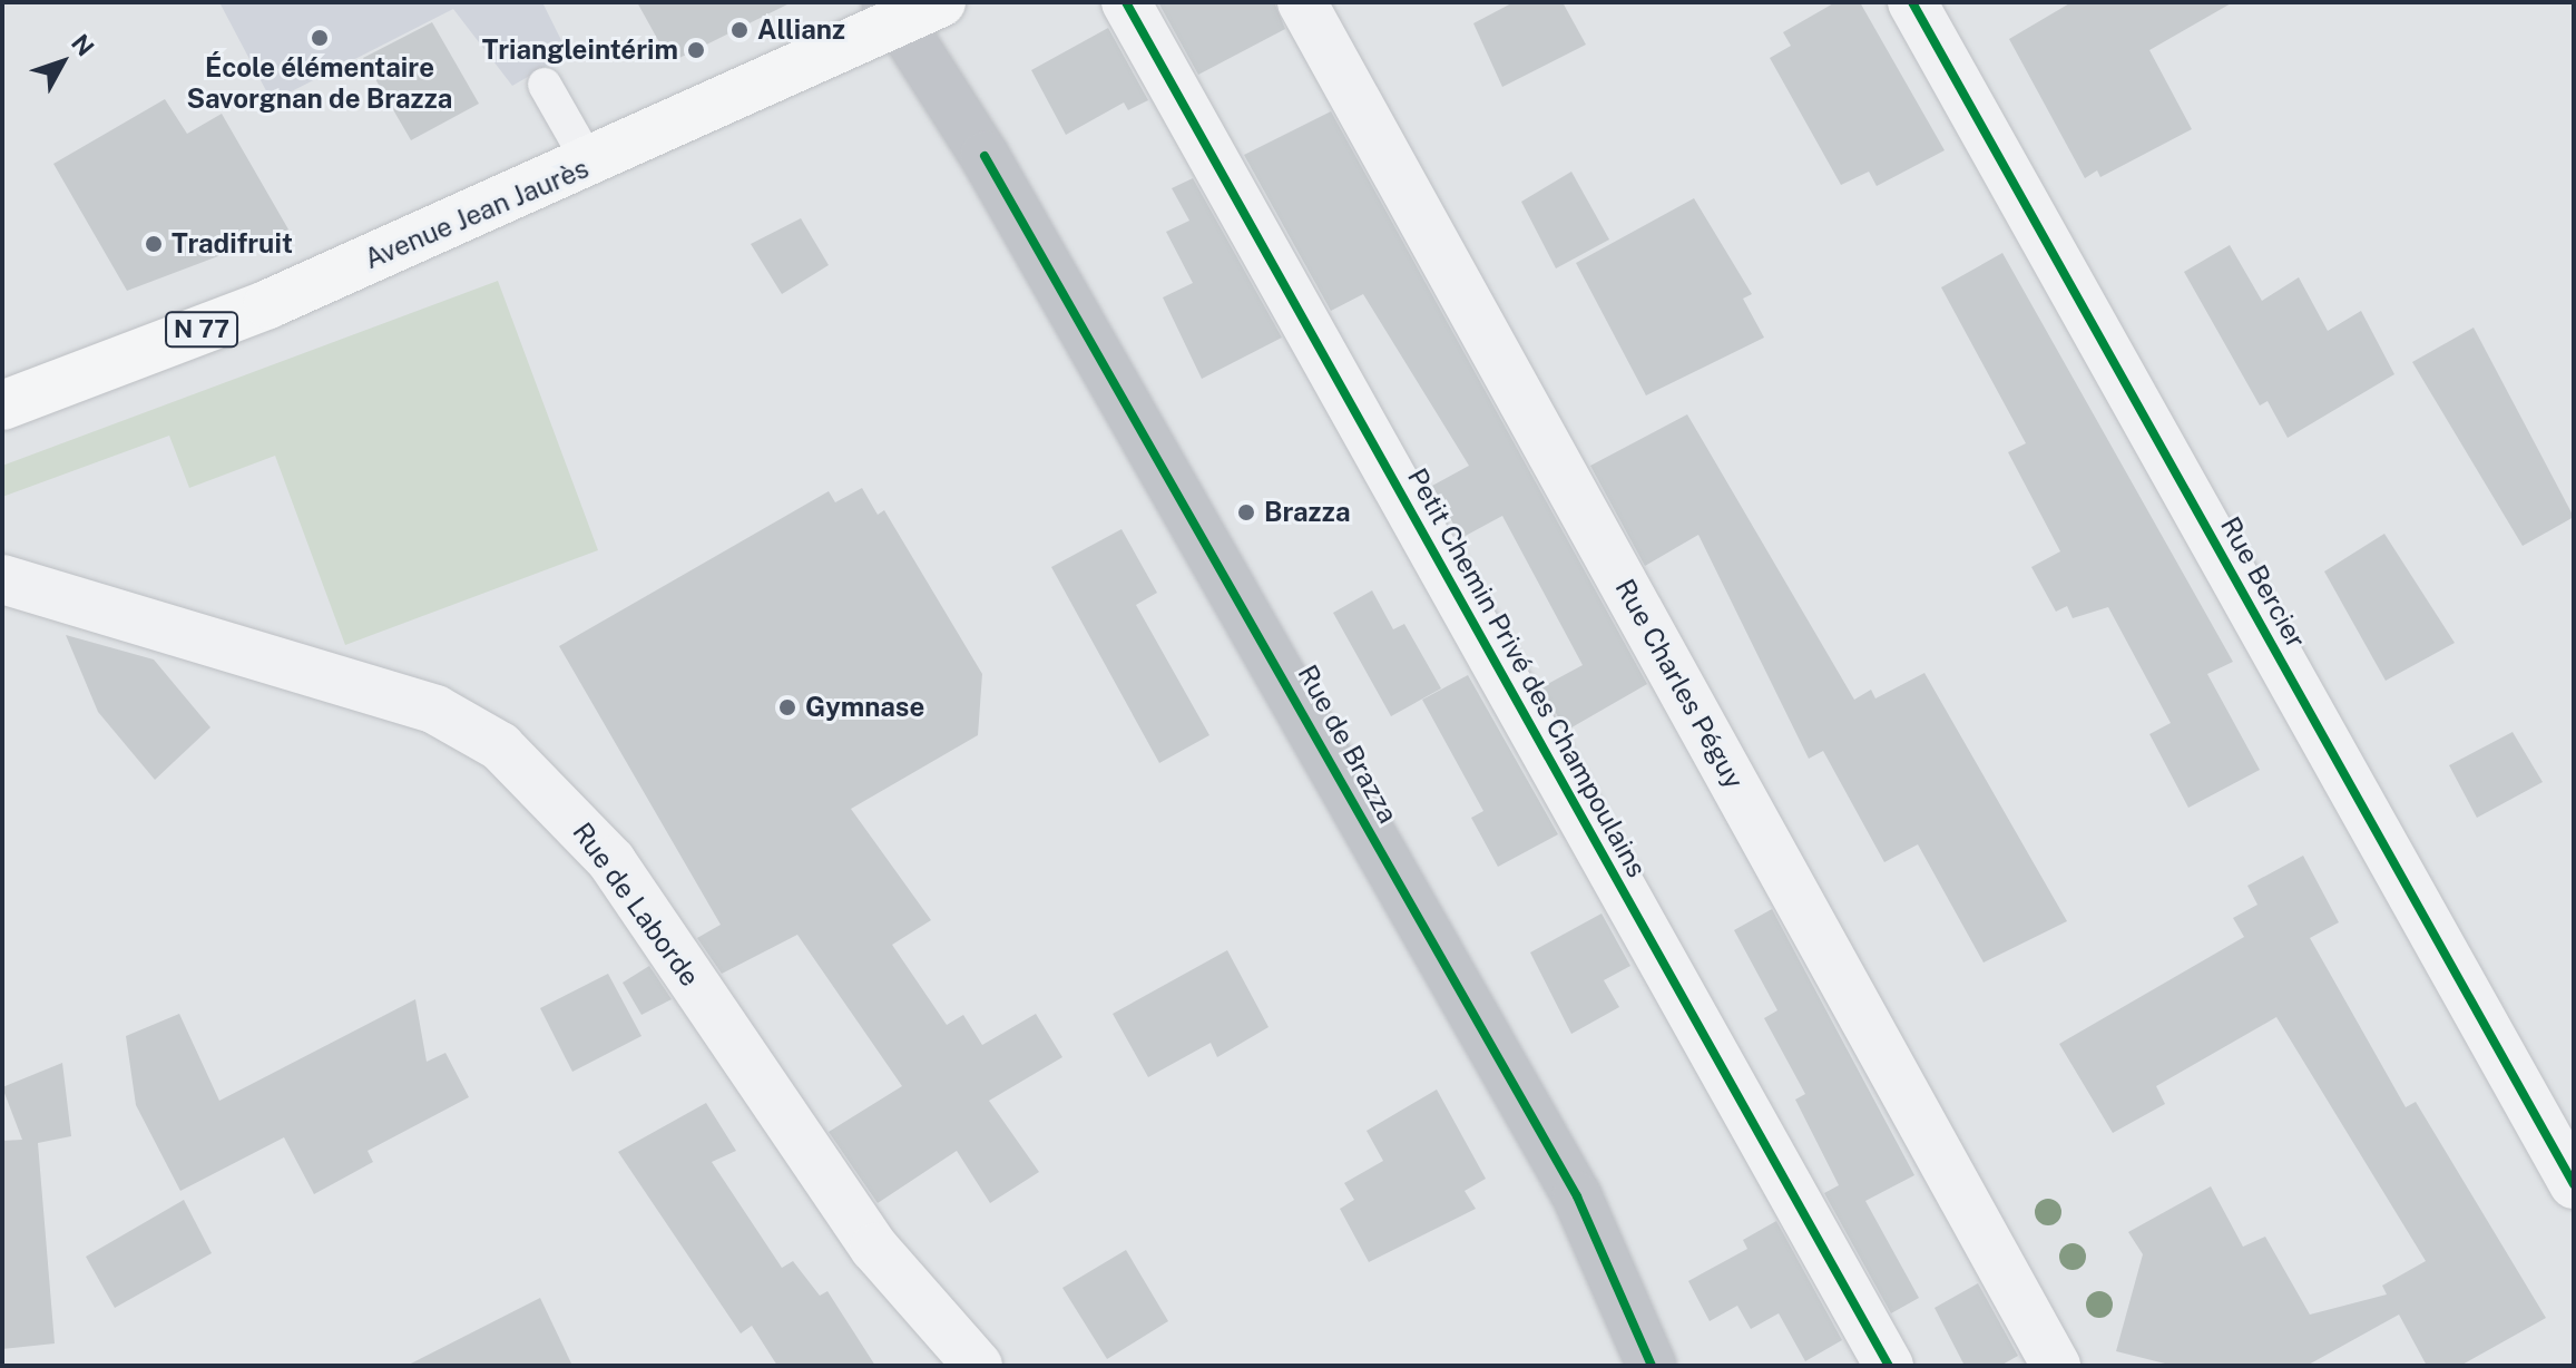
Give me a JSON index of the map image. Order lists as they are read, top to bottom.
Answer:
{
  "streets": {
    "main road": ["Avenue Jean Jaurès", "N 77", "Rue de Brazza"],
    "street": [
      "Rue Bercier",
      "Petit Chemin Privé des Champoulains",
      "Rue Charles Péguy",
      "Rue de Laborde"
    ]
  },
  "crossings": [
    ["Avenue Jean Jaurès", "Rue de Brazza"]
  ],
  "places": [
    "Allianz",
    "École élémentaire Savorgnan de Brazza",
    "Triangleintérim",
    "Tradifruit",
    "Brazza",
    "Gymnase"
  ],
  "north": "top right"
}
